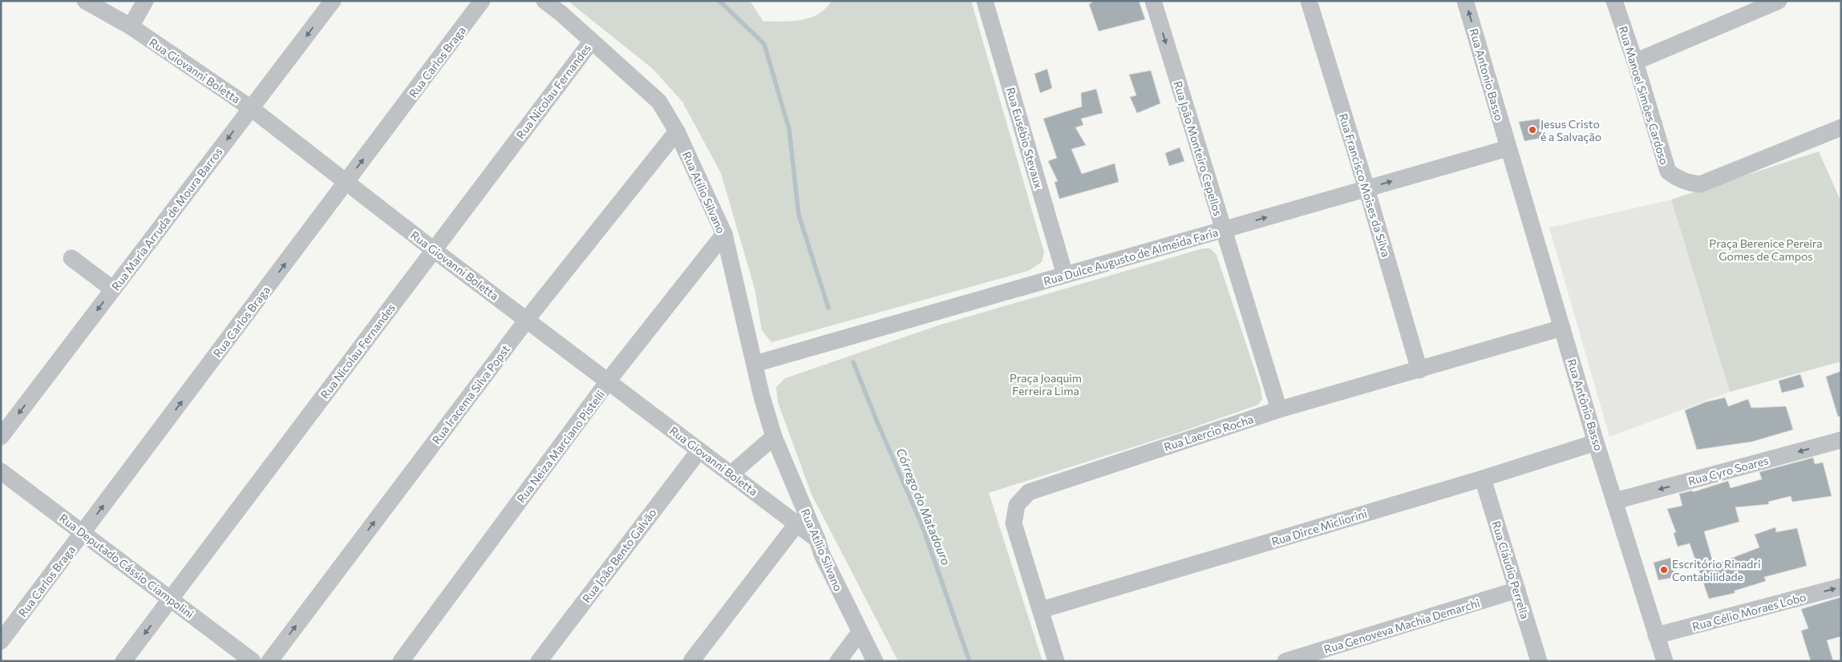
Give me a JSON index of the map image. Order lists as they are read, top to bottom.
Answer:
{
  "streets": {
    "street": [
      "Rua Carlos Braga",
      "Rua Giovanni Boletta",
      "Rua Antonio Basso",
      "Rua Nicolau Fernandes",
      "Rua Manoel Simões Cardoso",
      "Rua Eusébio Stevaux",
      "Rua João Monteiro Cepellos",
      "Rua Francisco Moises da Silva",
      "Rua Atílio Silvano",
      "Rua Maria Arruda de Moura Barros",
      "Rua Dulce Augusto de Almeida Faria",
      "Rua Iracema Silva Popst",
      "Rua Antônio Basso",
      "Rua Laercio Rocha",
      "Rua Neiza Marciano Pistelli",
      "Rua Cyro Soares",
      "Rua Dirce Micliorini",
      "Rua João Bento Galvão",
      "Rua Deputado Cássio Ciampolini",
      "Rua Cláudio Perrella",
      "Rua Célio Moraes Lobo",
      "Rua Genoveva Machia Demarchi"
    ]
  },
  "crossings": [
    ["Rua Carlos Braga", "Rua Giovanni Boletta"],
    ["Rua Carlos Braga", "Rua Deputado Cássio Ciampolini"],
    ["Rua Giovanni Boletta", "Rua Nicolau Fernandes"],
    ["Rua Giovanni Boletta", "Rua Atílio Silvano"],
    ["Rua Giovanni Boletta", "Rua Maria Arruda de Moura Barros"],
    ["Rua Giovanni Boletta", "Rua Iracema Silva Popst"],
    ["Rua Giovanni Boletta", "Rua Neiza Marciano Pistelli"],
    ["Rua Giovanni Boletta", "Rua João Bento Galvão"],
    ["Rua Antonio Basso", "Rua Dulce Augusto de Almeida Faria"],
    ["Rua Antonio Basso", "Rua Antônio Basso"],
    ["Rua Nicolau Fernandes", "Rua Atílio Silvano"],
    ["Rua Nicolau Fernandes", "Rua Deputado Cássio Ciampolini"],
    ["Rua Eusébio Stevaux", "Rua Dulce Augusto de Almeida Faria"],
    ["Rua João Monteiro Cepellos", "Rua Dulce Augusto de Almeida Faria"],
    ["Rua João Monteiro Cepellos", "Rua Laercio Rocha"],
    ["Rua Francisco Moises da Silva", "Rua Dulce Augusto de Almeida Faria"],
    ["Rua Francisco Moises da Silva", "Rua Laercio Rocha"],
    ["Rua Atílio Silvano", "Rua Dulce Augusto de Almeida Faria"],
    ["Rua Atílio Silvano", "Rua Iracema Silva Popst"],
    ["Rua Atílio Silvano", "Rua Neiza Marciano Pistelli"],
    ["Rua Dulce Augusto de Almeida Faria", "Rua Antônio Basso"],
    ["Rua Antônio Basso", "Rua Laercio Rocha"],
    ["Rua Antônio Basso", "Rua Cyro Soares"],
    ["Rua Antônio Basso", "Rua Dirce Micliorini"],
    ["Rua Antônio Basso", "Rua Célio Moraes Lobo"],
    ["Rua Laercio Rocha", "Rua Dirce Micliorini"],
    ["Rua Dirce Micliorini", "Rua Cláudio Perrella"],
    ["Rua Cláudio Perrella", "Rua Genoveva Machia Demarchi"]
  ],
  "one_way": [
    "Rua Carlos Braga",
    "Rua Antonio Basso",
    "Rua João Monteiro Cepellos",
    "Rua Maria Arruda de Moura Barros",
    "Rua Dulce Augusto de Almeida Faria",
    "Rua Iracema Silva Popst",
    "Rua Cyro Soares",
    "Rua Célio Moraes Lobo"
  ],
  "water": ["Córrego do Matadouro"],
  "parks": ["Praça Berenice Pereira Gomes de Campos", "Praça Joaquim Ferreira Lima"],
  "places": ["Jesus Cristo é a Salvação", "Escritório Rinadri Contabilidade"]
}
